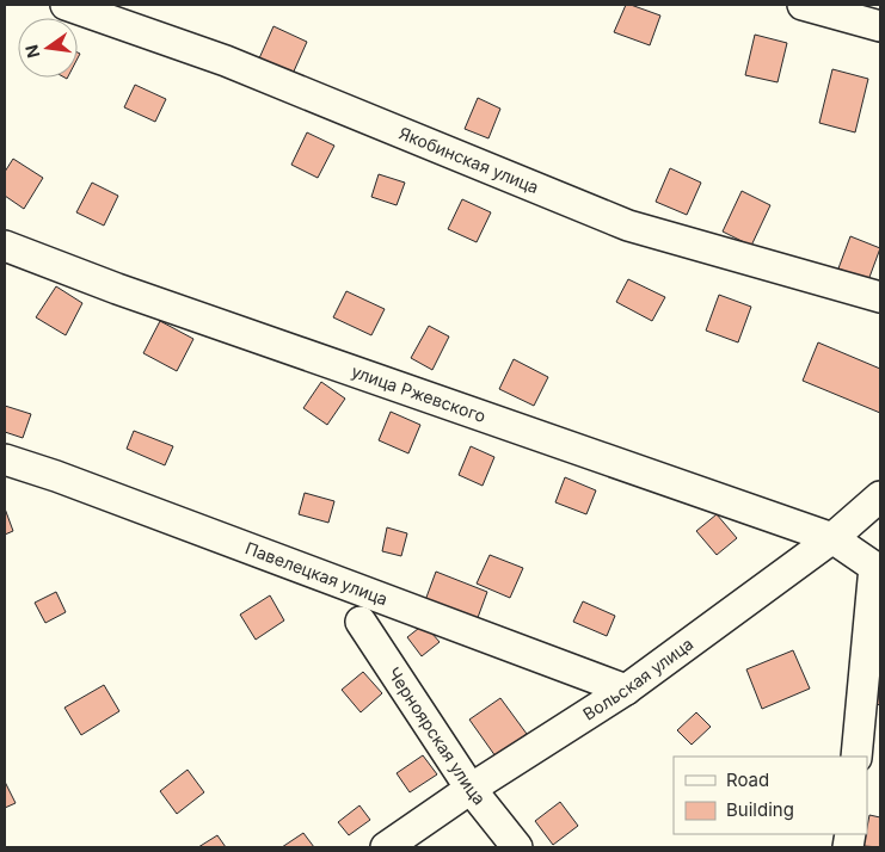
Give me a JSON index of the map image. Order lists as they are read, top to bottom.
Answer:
{
  "streets": {
    "street": [
      "Якобинская улица",
      "улица Ржевского",
      "Павелецкая улица",
      "Вольская улица",
      "Черноярская улица"
    ]
  },
  "crossings": [
    ["улица Ржевского", "Вольская улица"],
    ["Павелецкая улица", "Вольская улица"],
    ["Вольская улица", "Черноярская улица"]
  ],
  "legend": ["Road", "Building"],
  "north": "left"
}
